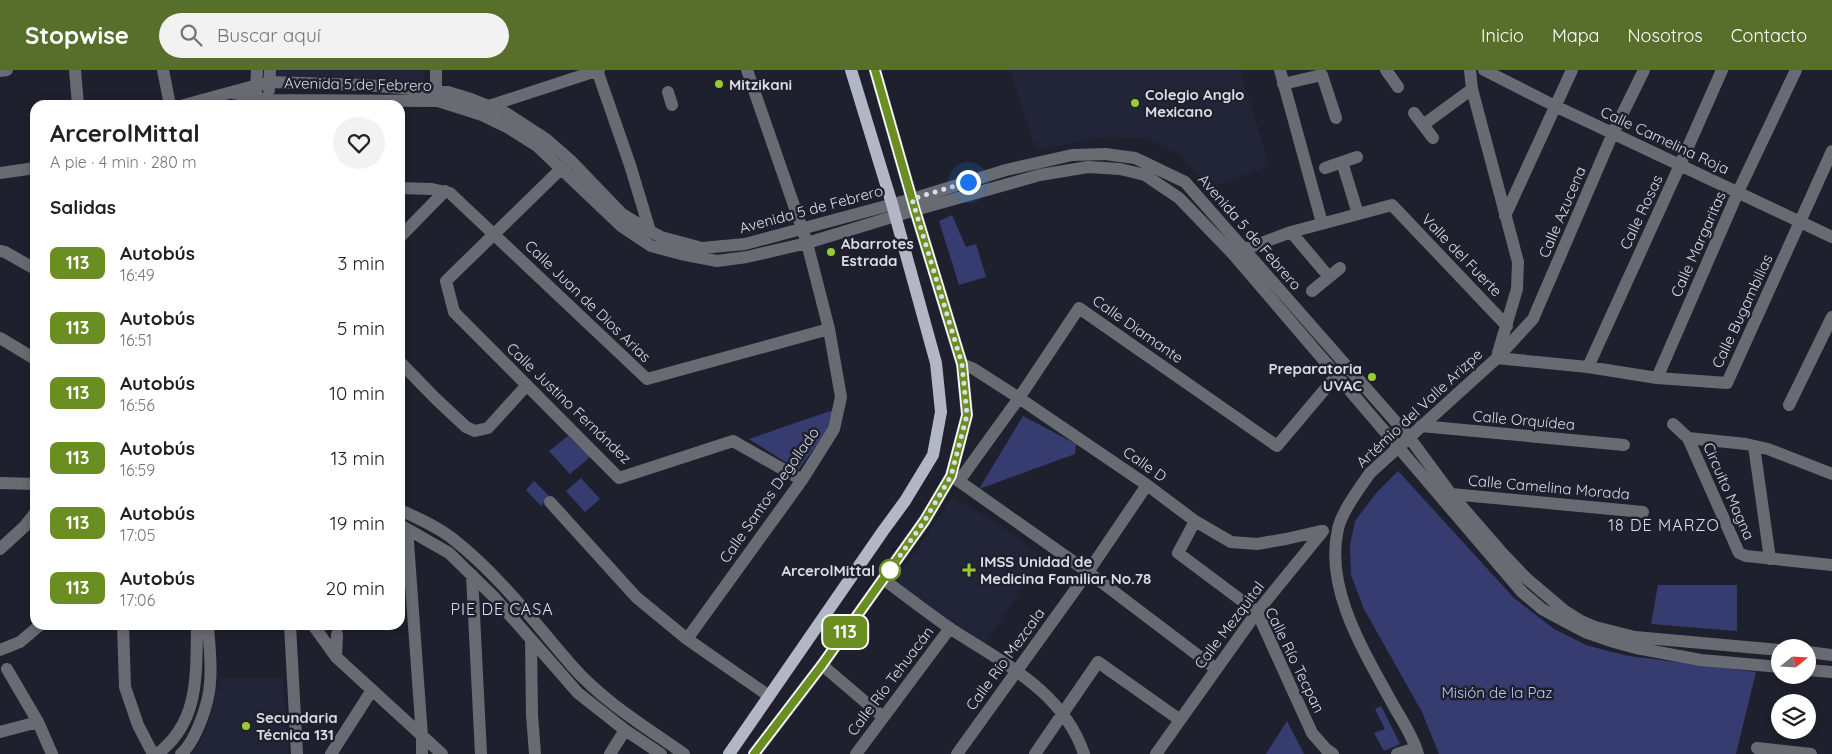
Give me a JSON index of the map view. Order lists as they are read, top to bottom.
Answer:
{
  "streets": {
    "street": [
      "Avenida 5 de Febrero",
      "Calle Camelina Roja",
      "Calle Azucena",
      "Calle Rosas",
      "Calle Margaritas",
      "Valle del Fuerte",
      "Calle Juan de Dios Arias",
      "Calle Bugambilias",
      "Calle Diamante",
      "Calle Justino Fernández",
      "Artémio del Valle Arizpe",
      "Calle Orquídea",
      "Calle D",
      "Calle Camelina Morada",
      "Circuito Magna",
      "Calle Santos Degollado",
      "Calle Mezquital",
      "Calle Río Mezcala",
      "Calle Río Tecpan",
      "Calle Río Tehuacán"
    ]
  },
  "crossings": [
    ["Avenida 5 de Febrero", "Calle Diamante"],
    ["Avenida 5 de Febrero", "Artémio del Valle Arizpe"],
    ["Avenida 5 de Febrero", "Calle Camelina Morada"],
    ["Avenida 5 de Febrero", "Calle Santos Degollado"],
    ["Calle Camelina Roja", "Calle Azucena"],
    ["Calle Camelina Roja", "Calle Rosas"],
    ["Calle Camelina Roja", "Calle Margaritas"],
    ["Calle Camelina Roja", "Calle Bugambilias"],
    ["Calle Azucena", "Calle Bugambilias"],
    ["Calle Azucena", "Artémio del Valle Arizpe"],
    ["Calle Rosas", "Calle Bugambilias"],
    ["Calle Margaritas", "Calle Bugambilias"],
    ["Valle del Fuerte", "Artémio del Valle Arizpe"],
    ["Calle Juan de Dios Arias", "Calle Justino Fernández"],
    ["Calle Juan de Dios Arias", "Calle Santos Degollado"],
    ["Calle Bugambilias", "Artémio del Valle Arizpe"],
    ["Calle Diamante", "Calle D"],
    ["Calle Justino Fernández", "Calle Santos Degollado"],
    ["Artémio del Valle Arizpe", "Calle Orquídea"],
    ["Calle D", "Calle Mezquital"],
    ["Calle D", "Calle Río Mezcala"],
    ["Calle D", "Calle Río Tecpan"],
    ["Calle Mezquital", "Calle Río Tecpan"]
  ],
  "districts": ["18 DE MARZO", "PIE DE CASA"],
  "parks": ["Misión de la Paz"],
  "places": {
    "other": [
      "Mitzikani",
      "Colegio Anglo Mexicano",
      "Abarrotes Estrada",
      "Preparatoria UVAC",
      "ArcerolMittal",
      "Secundaria Técnica 131"
    ],
    "health": ["IMSS Unidad de Medicina Familiar No.78"]
  },
  "lines": ["bus line 113"],
  "north": "right",
  "page": {
    "header": "Stopwise",
    "search": "Buscar aquí",
    "nav": [
      "Inicio",
      "Mapa",
      "Nosotros",
      "Contacto"
    ],
    "on_map": "113",
    "heading": [
      ["ArcerolMittal", "A pie · 4 min · 280 m"],
      "Salidas"
    ],
    "list": [
      {
        "mark": "113",
        "name": "Autobús",
        "note": "16:49",
        "value": "3 min"
      },
      {
        "mark": "113",
        "name": "Autobús",
        "note": "16:51",
        "value": "5 min"
      },
      {
        "mark": "113",
        "name": "Autobús",
        "note": "16:56",
        "value": "10 min"
      },
      {
        "mark": "113",
        "name": "Autobús",
        "note": "16:59",
        "value": "13 min"
      },
      {
        "mark": "113",
        "name": "Autobús",
        "note": "17:05",
        "value": "19 min"
      },
      {
        "mark": "113",
        "name": "Autobús",
        "note": "17:06",
        "value": "20 min"
      }
    ]
  }
}
